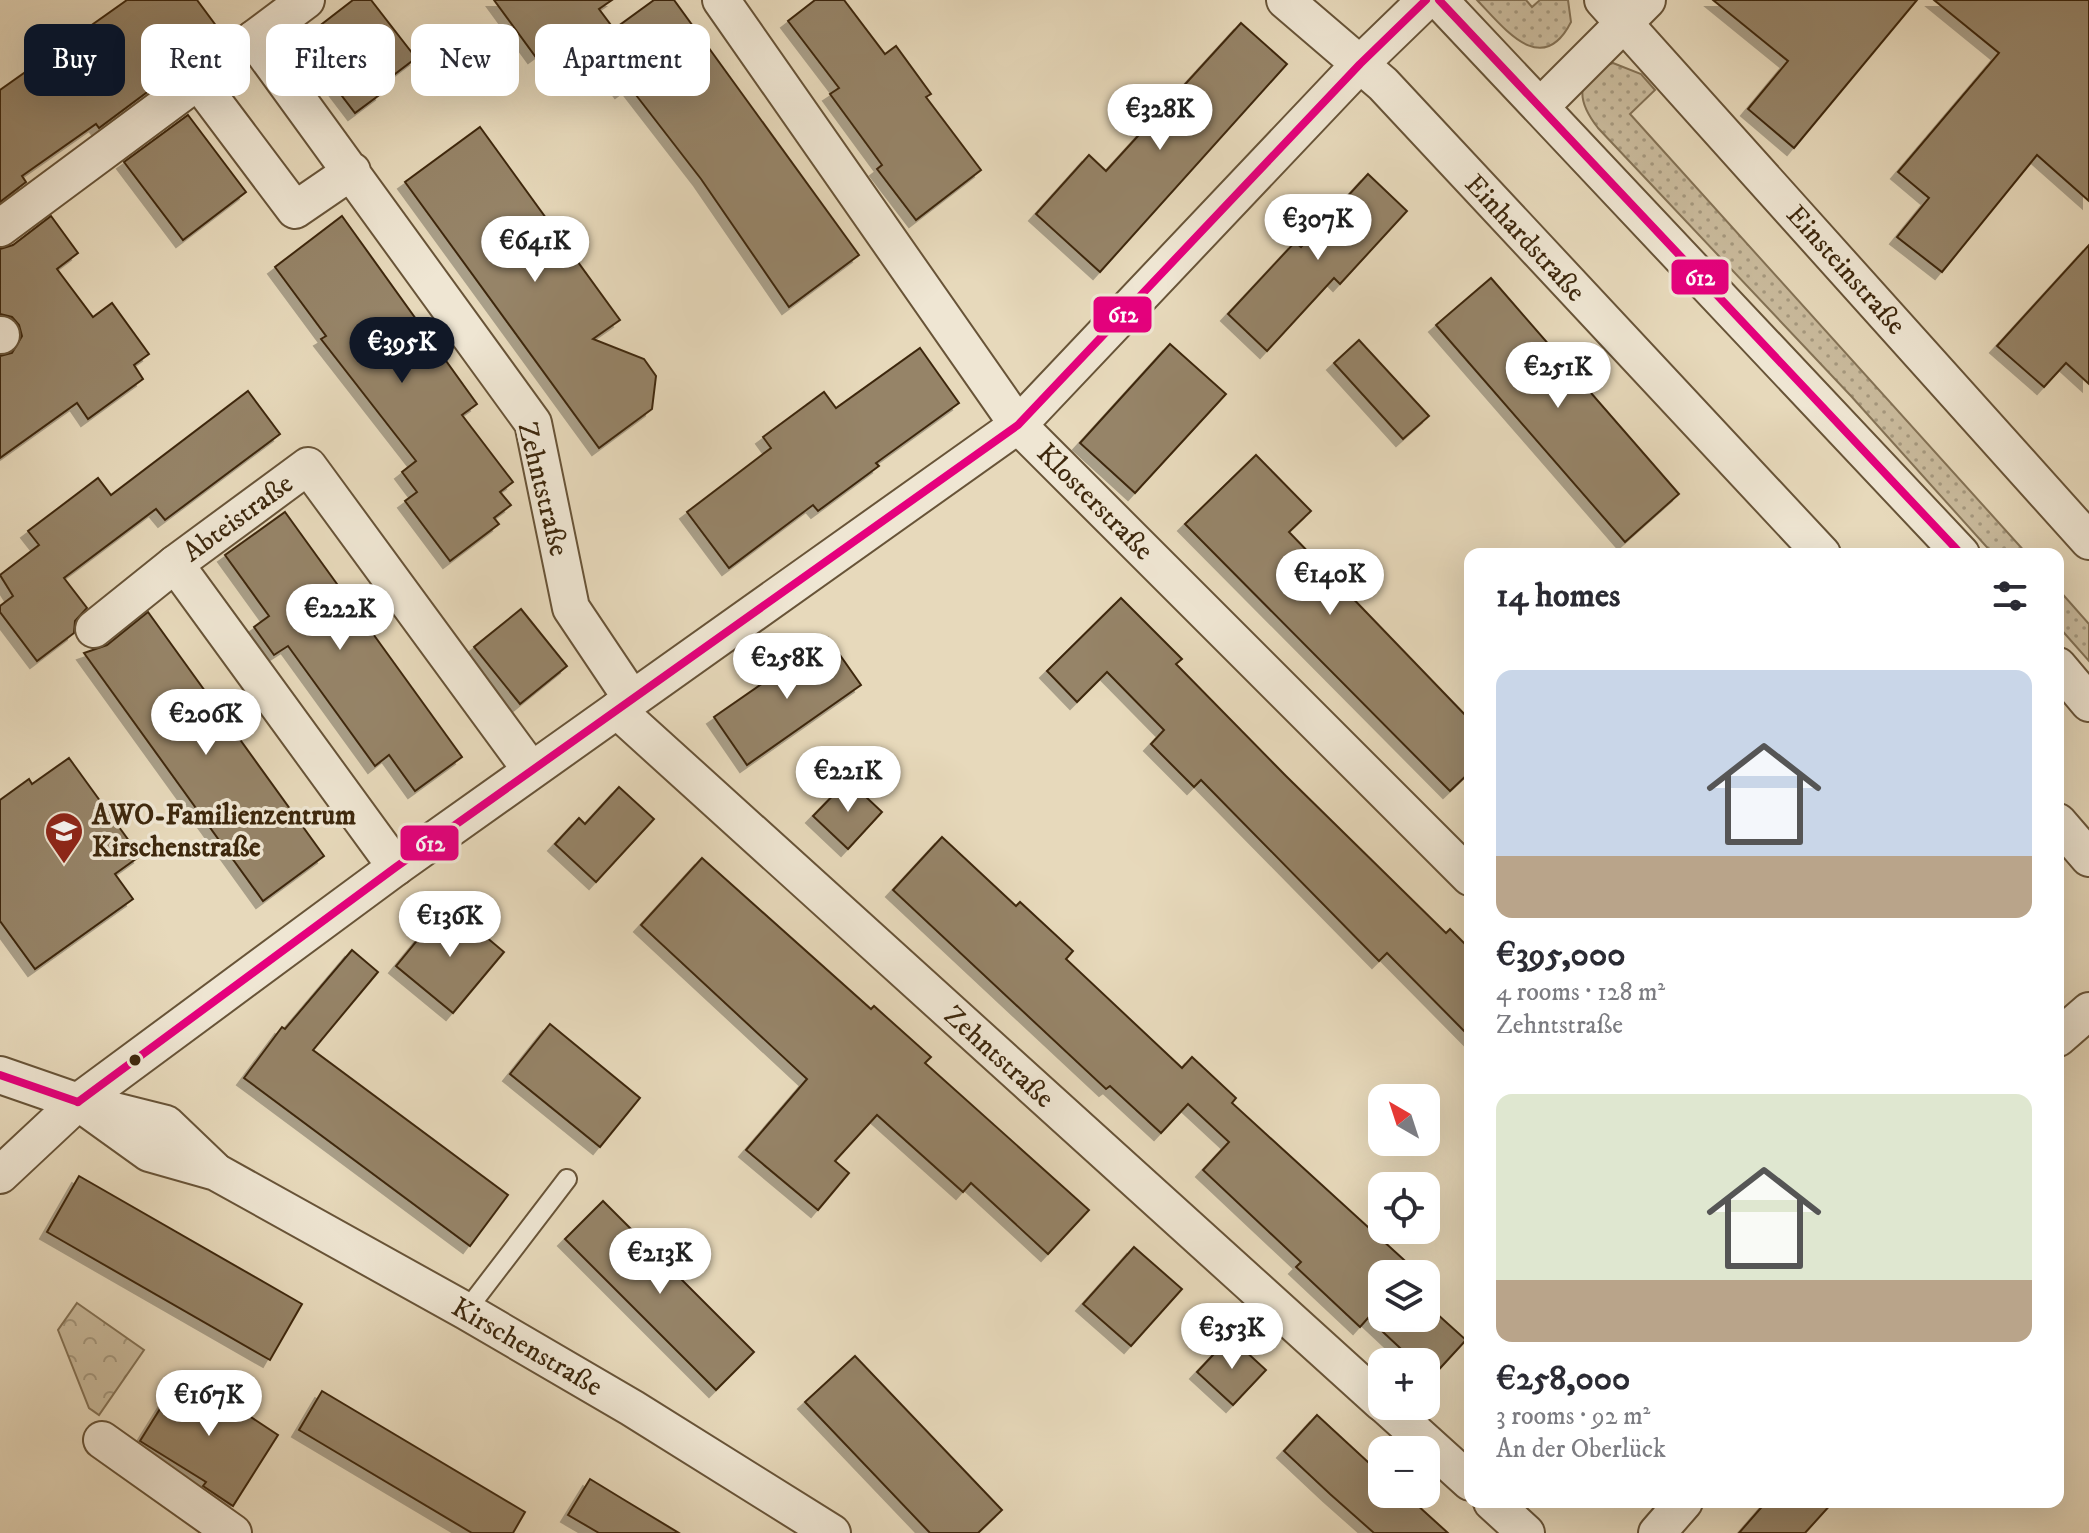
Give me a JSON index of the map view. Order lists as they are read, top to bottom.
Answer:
{
  "streets": {
    "street": [
      "Einhardstraße",
      "Einsteinstraße",
      "Zehntstraße",
      "Klosterstraße",
      "Abteistraße",
      "Kirschenstraße"
    ]
  },
  "places": {
    "school or university": ["AWO-Familienzentrum Kirschenstraße"]
  },
  "lines": ["transit line 612"],
  "north": "top left",
  "page": {
    "chip": [
      "Buy",
      "Rent",
      "Filters",
      "New",
      "Apartment"
    ],
    "price": [
      "€328K",
      "€307K",
      "€641K",
      "€395K",
      "€251K",
      "€140K",
      "€222K",
      "€258K",
      "€206K",
      "€221K",
      "€136K",
      "€213K",
      "€353K",
      "€167K"
    ],
    "heading": "14 homes",
    "list": [
      {
        "name": "€395,000",
        "note": "4 rooms · 128 m² · Zehntstraße"
      },
      {
        "name": "€258,000",
        "note": "3 rooms · 92 m² · An der Oberlück"
      }
    ],
    "map_buttons": ["+", "−"]
  }
}
